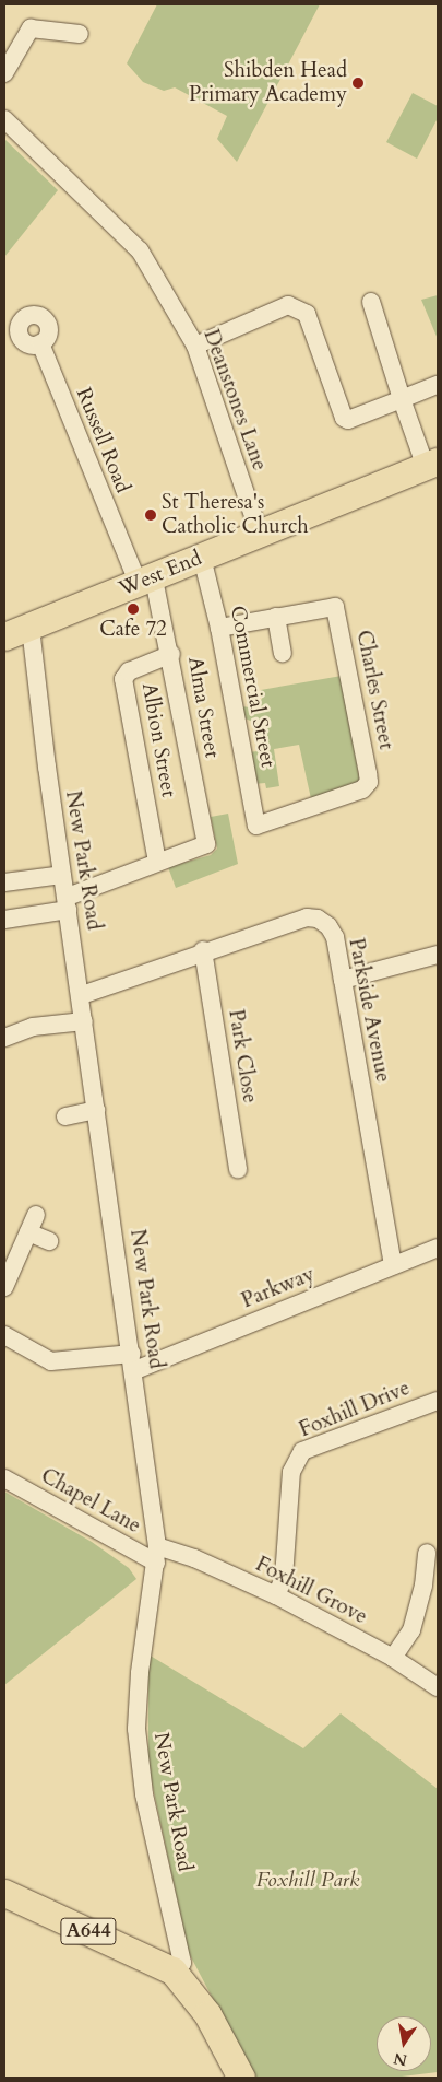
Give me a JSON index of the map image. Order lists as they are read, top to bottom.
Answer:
{
  "streets": {
    "main road": ["West End", "A644"],
    "street": [
      "Deanstones Lane",
      "Russell Road",
      "Commercial Street",
      "Charles Street",
      "Alma Street",
      "Albion Street",
      "New Park Road",
      "Parkside Avenue",
      "Park Close",
      "Parkway",
      "Foxhill Drive",
      "Chapel Lane",
      "Foxhill Grove"
    ]
  },
  "crossings": [
    ["Deanstones Lane", "West End"],
    ["Russell Road", "West End"],
    ["Russell Road", "Alma Street"],
    ["West End", "Commercial Street"],
    ["West End", "Alma Street"],
    ["West End", "New Park Road"],
    ["Commercial Street", "Charles Street"],
    ["Alma Street", "Albion Street"],
    ["New Park Road", "Parkside Avenue"],
    ["New Park Road", "Parkway"],
    ["New Park Road", "Chapel Lane"],
    ["New Park Road", "Foxhill Grove"],
    ["New Park Road", "A644"],
    ["Parkside Avenue", "Park Close"],
    ["Parkside Avenue", "Parkway"],
    ["Foxhill Drive", "Foxhill Grove"],
    ["Chapel Lane", "Foxhill Grove"]
  ],
  "parks": ["Foxhill Park"],
  "places": ["Shibden Head Primary Academy", "St Theresa's Catholic Church", "Cafe 72"],
  "north": "bottom"
}
